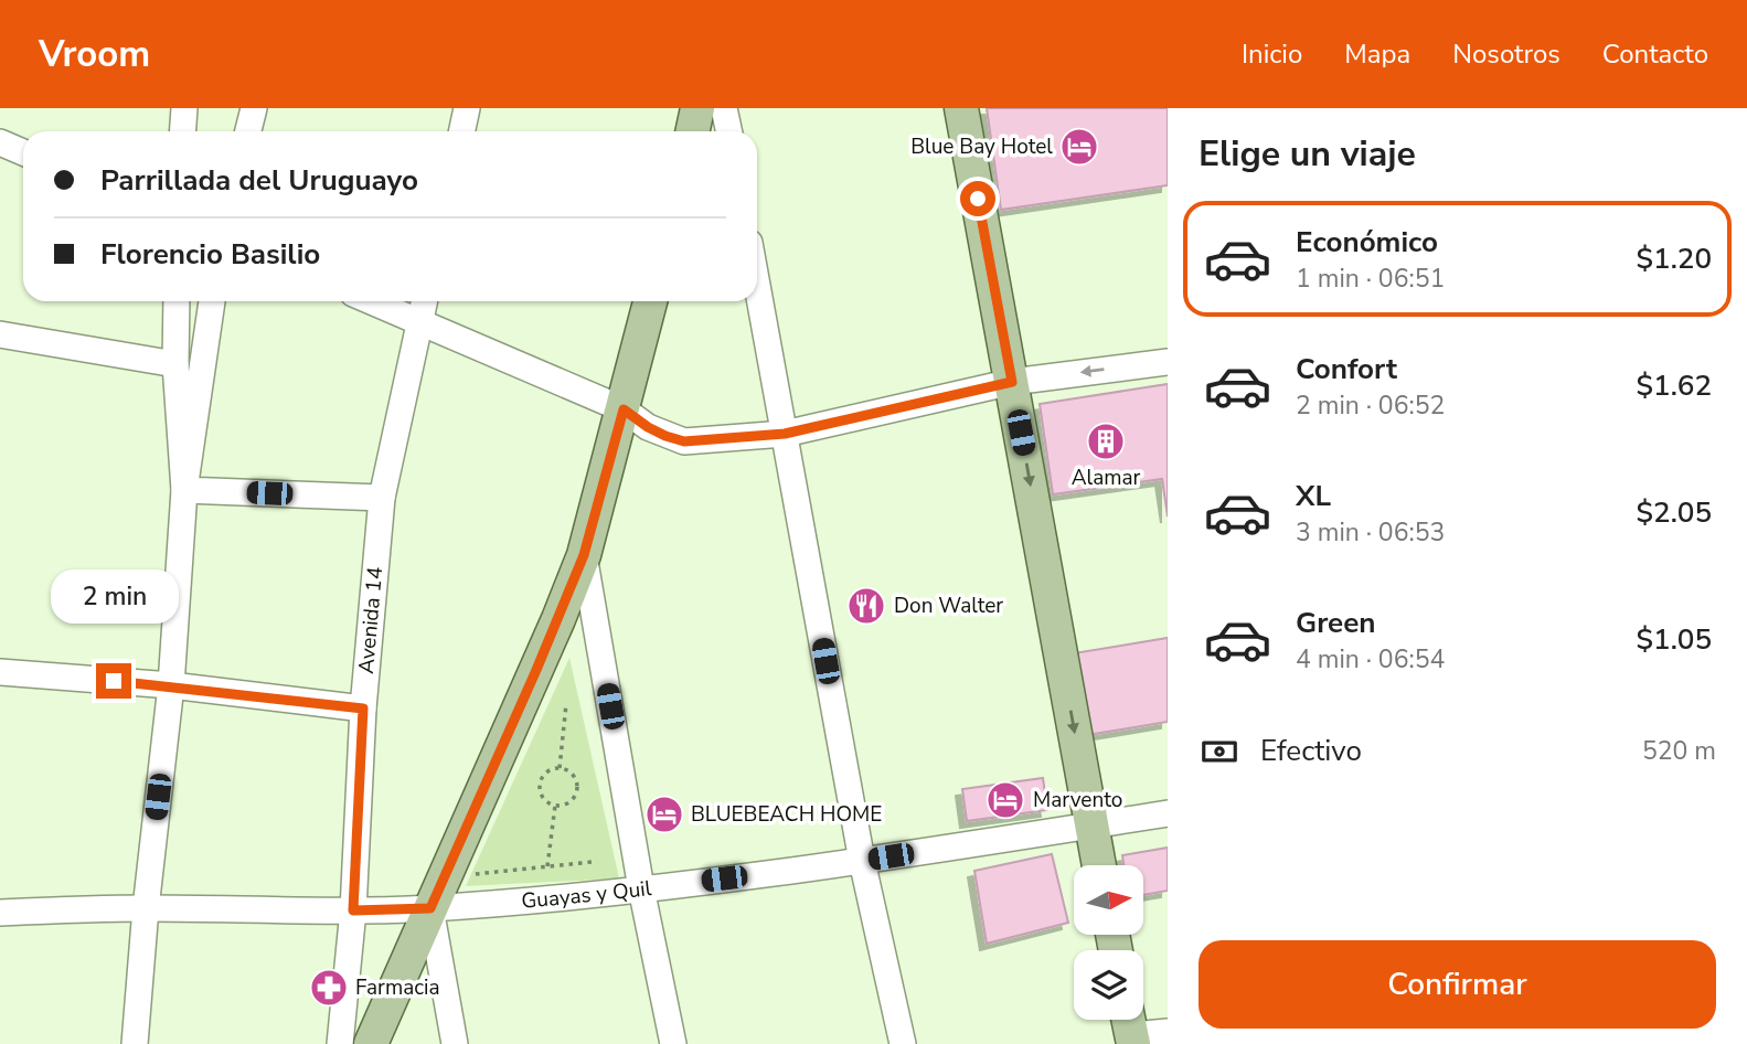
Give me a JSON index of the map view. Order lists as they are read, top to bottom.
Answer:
{
  "streets": {
    "street": ["Avenida 14", "Guayas y Quil"]
  },
  "crossings": [
    ["Avenida 14", "Guayas y Quil"]
  ],
  "places": {
    "hotel": ["Blue Bay Hotel", "Marvento", "BLUEBEACH HOME"],
    "building": ["Alamar"],
    "restaurant": ["Don Walter"],
    "pharmacy": ["Farmacia"]
  },
  "north": "right",
  "page": {
    "header": "Vroom",
    "nav": [
      "Inicio",
      "Mapa",
      "Nosotros",
      "Contacto"
    ],
    "heading": "Elige un viaje",
    "banner": ["Parrillada del Uruguayo", "Florencio Basilio"],
    "list": [
      {
        "name": "Económico",
        "note": "1 min · 06:51",
        "value": "$1.20"
      },
      {
        "name": "Confort",
        "note": "2 min · 06:52",
        "value": "$1.62"
      },
      {
        "name": "XL",
        "note": "3 min · 06:53",
        "value": "$2.05"
      },
      {
        "name": "Green",
        "note": "4 min · 06:54",
        "value": "$1.05"
      }
    ],
    "bubble": "2 min",
    "pay": ["Efectivo", "520 m"],
    "buttons": "Confirmar"
  }
}
